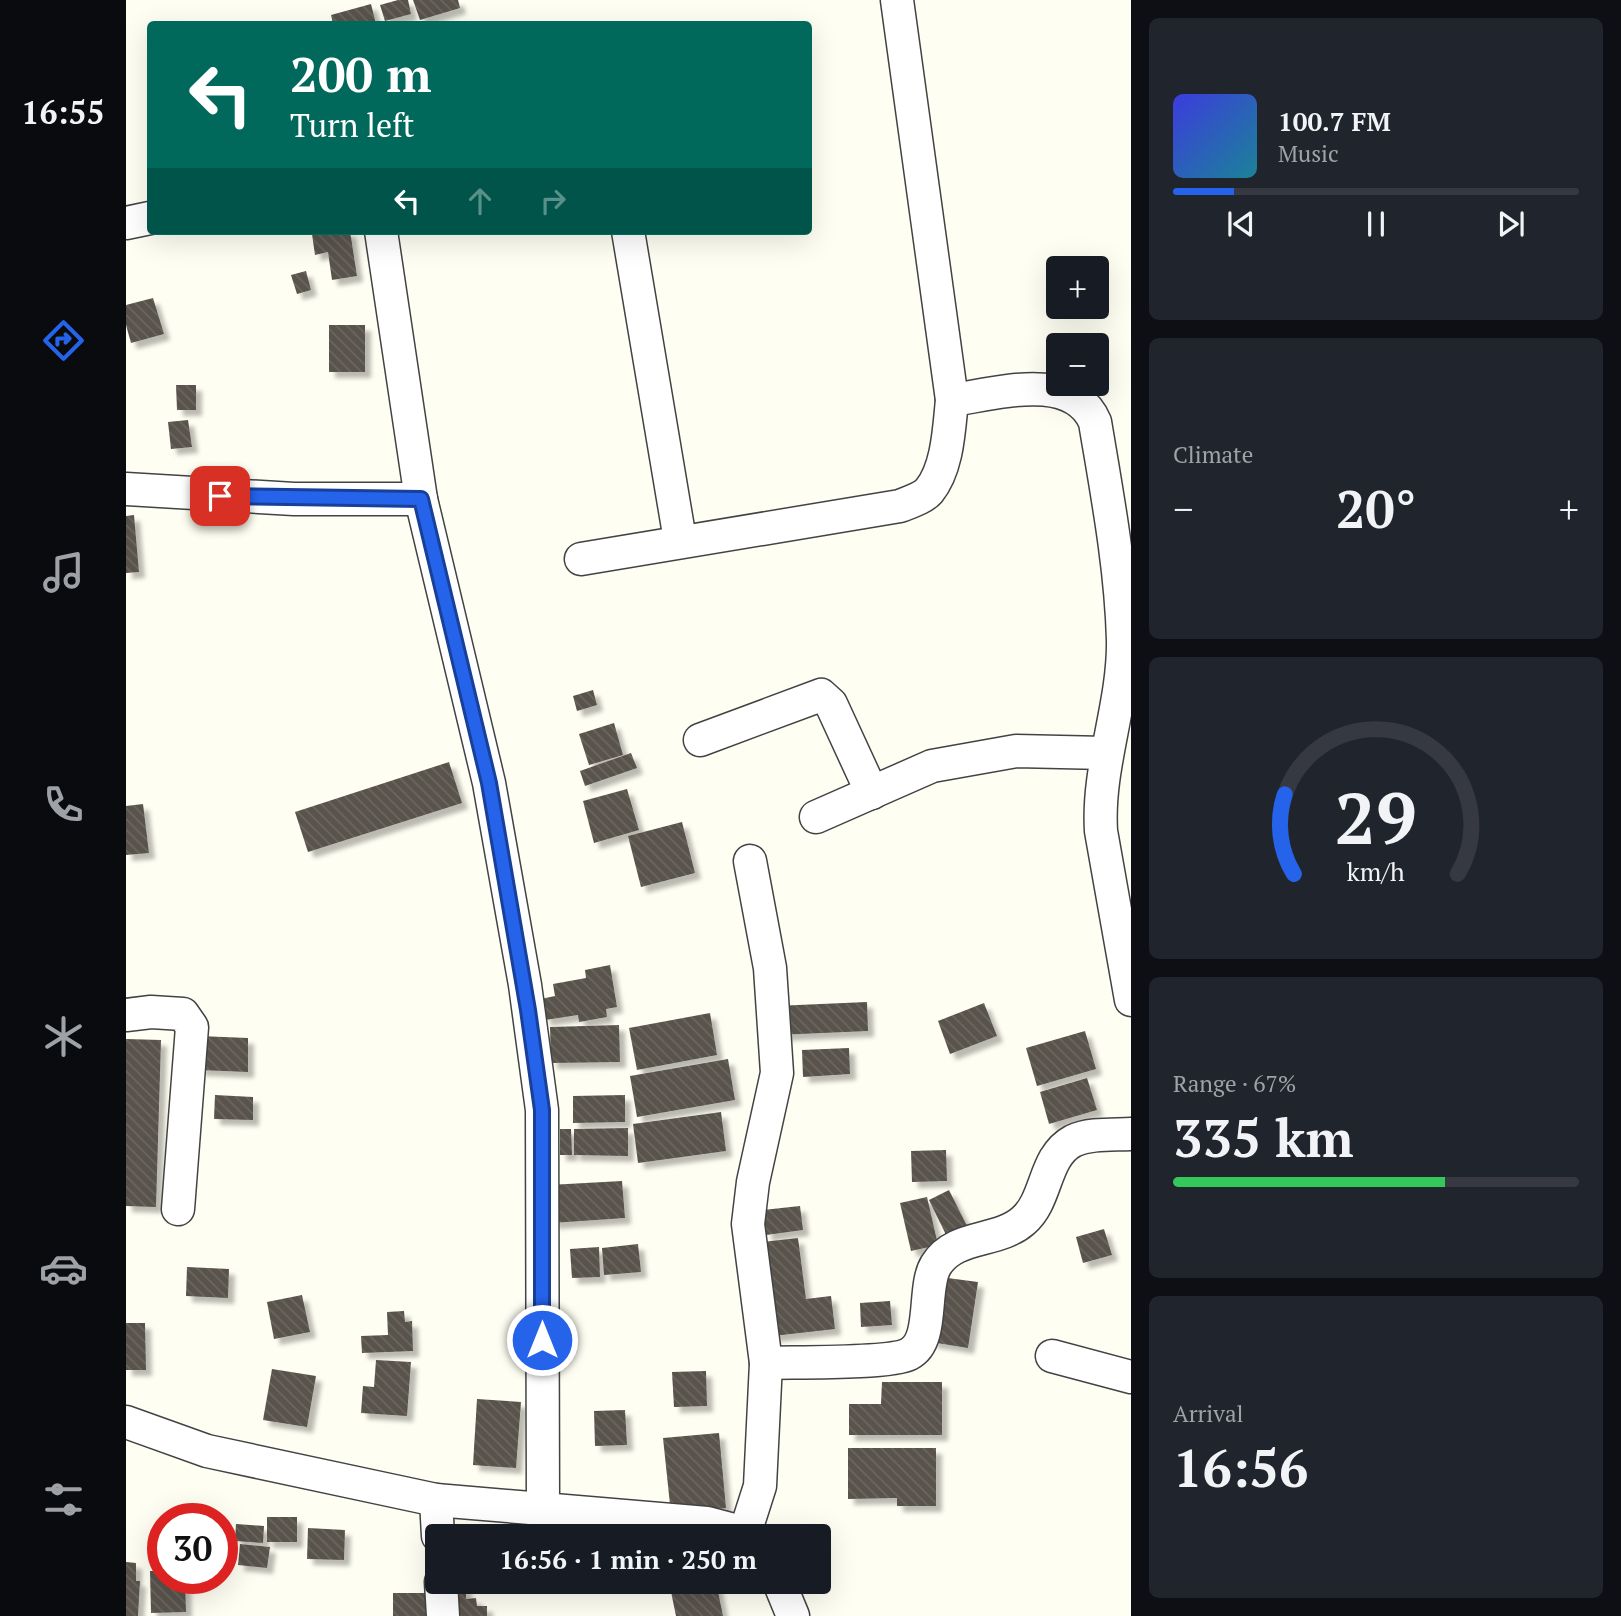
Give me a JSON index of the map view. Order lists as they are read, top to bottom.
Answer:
{
  "page": {
    "tabs": "16:55",
    "turn": ["200 m", "Turn left"],
    "song": ["100.7 FM", "Music"],
    "map_buttons": ["+", "−"],
    "tile": [
      "Climate",
      ["Range · 67%", "335 km"],
      ["Arrival", "16:56"]
    ],
    "heat": ["−", "20°", "+"],
    "limit": "30",
    "trip": "16:56 · 1 min · 250 m",
    "gauge": ["29", "km/h"]
  }
}
